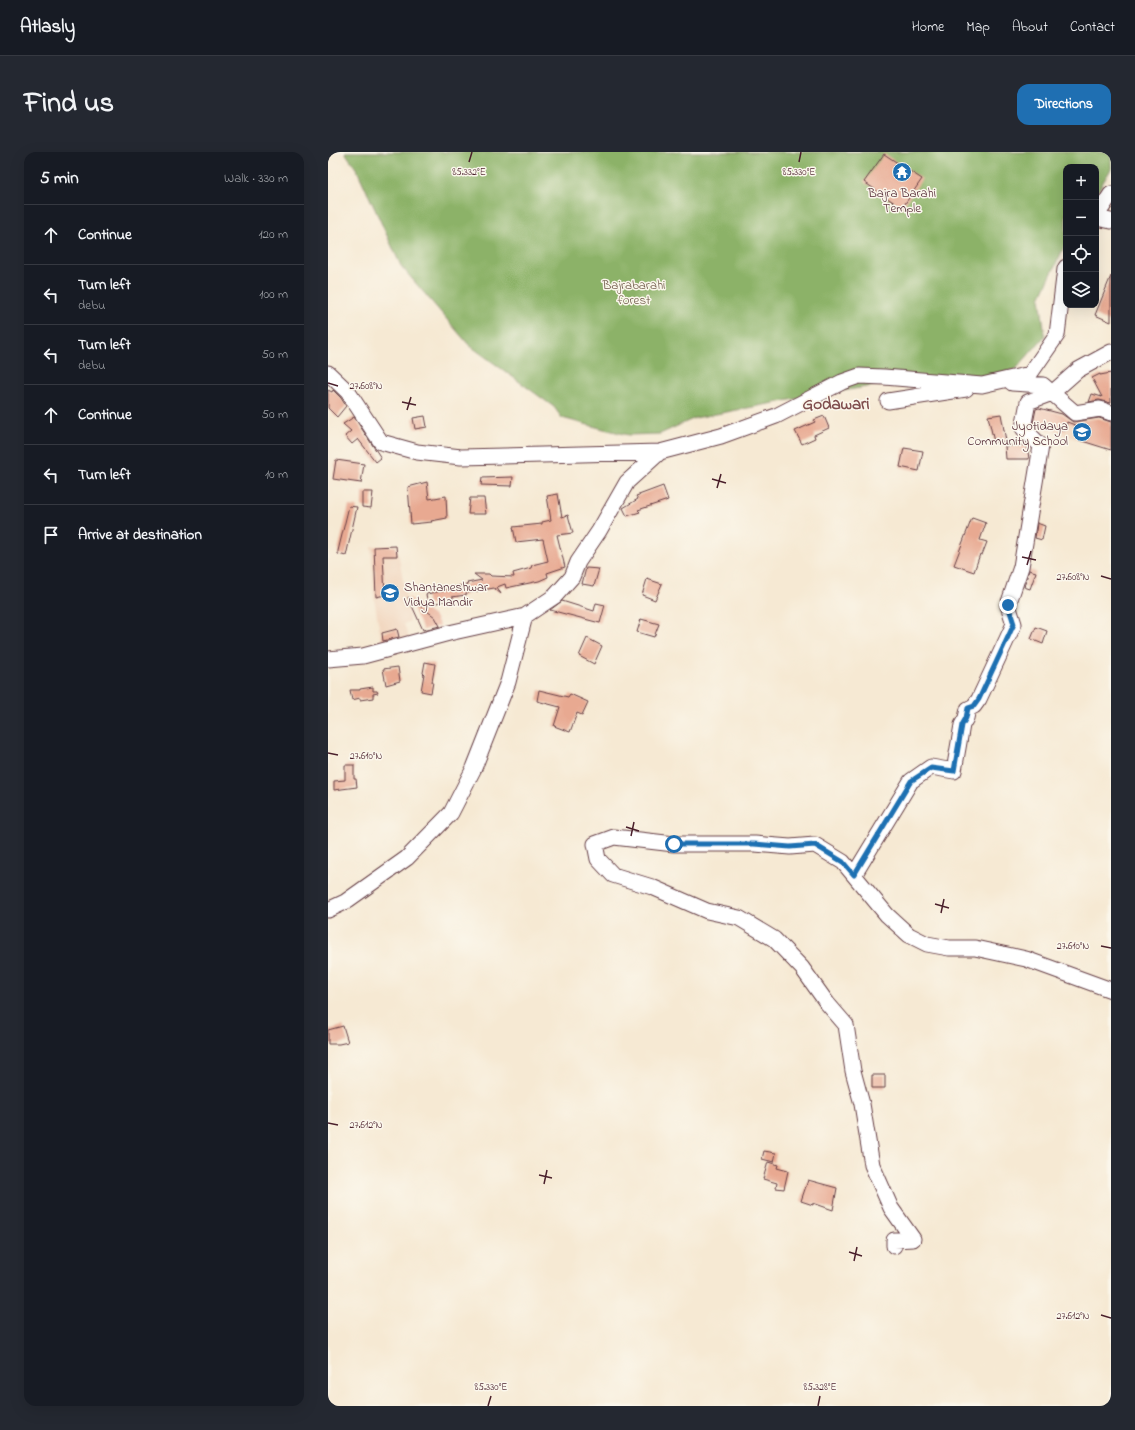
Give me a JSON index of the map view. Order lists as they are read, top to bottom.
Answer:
{
  "districts": ["Godawari"],
  "parks": ["Bajrabarahi forest"],
  "places": {
    "temple": ["Bajra Barahi Temple"],
    "school or university": ["Jyotidaya Community School", "Shantaneshwar Vidya Mandir"]
  },
  "page": {
    "header": "Atlasly",
    "nav": [
      "Home",
      "Map",
      "About",
      "Contact"
    ],
    "title": "Find us",
    "buttons": "Directions",
    "heading": ["5 min", "Walk · 330 m"],
    "map_buttons": ["+", "−"],
    "list": [
      ["Continue", "120 m"],
      ["Turn left", "debu", "100 m"],
      ["Turn left", "debu", "50 m"],
      ["Continue", "50 m"],
      ["Turn left", "10 m"],
      "Arrive at destination"
    ]
  },
  "coordinates": [
    "85.332°E",
    "85.330°E",
    "27.608°N",
    "27.610°N",
    "27.612°N",
    "85.328°E"
  ]
}
